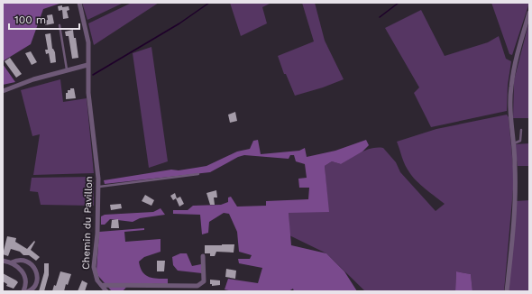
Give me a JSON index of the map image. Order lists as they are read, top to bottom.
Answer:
{
  "streets": {
    "street": ["Chemin du Pavillon"]
  },
  "scale_bar": "100 m"
}
